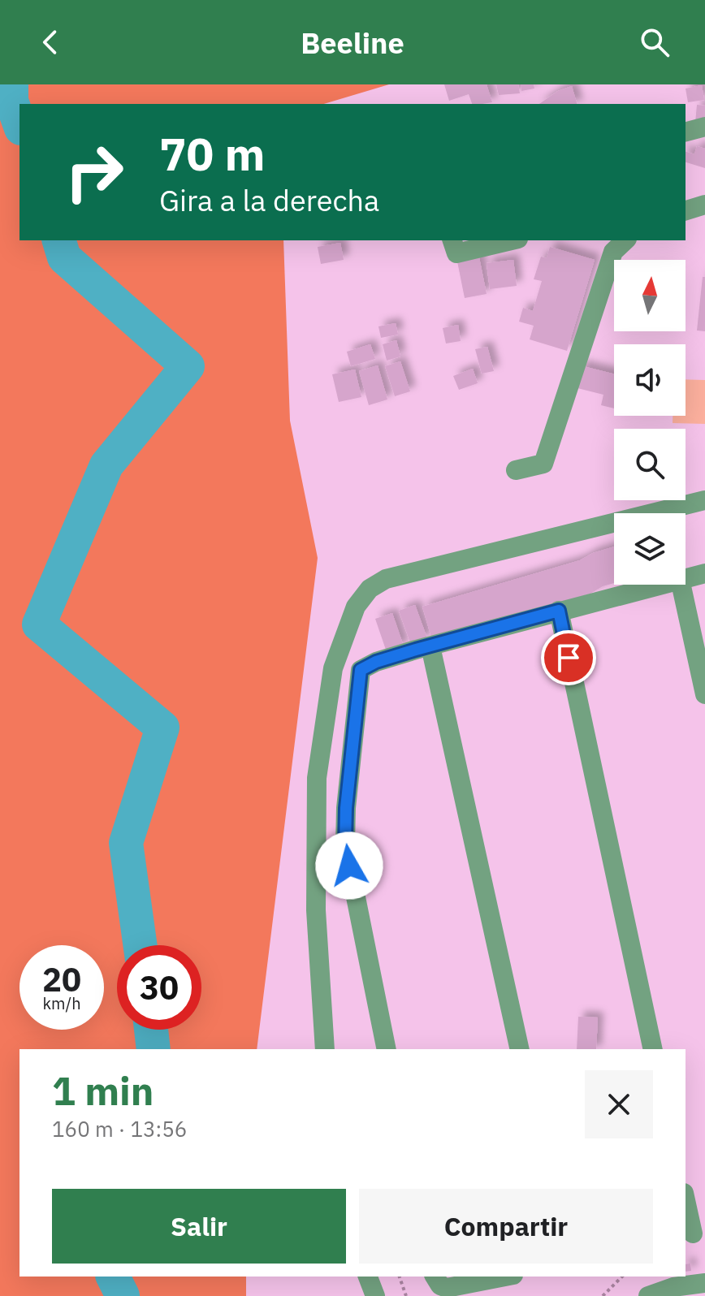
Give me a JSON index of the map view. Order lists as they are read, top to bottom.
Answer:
{
  "north": "top",
  "page": {
    "header": "Beeline",
    "turn": ["70 m", "Gira a la derecha"],
    "speed": "20 km/h",
    "limit": "30",
    "heading": ["1 min", "160 m · 13:56"],
    "buttons": ["Salir", "Compartir"]
  }
}
